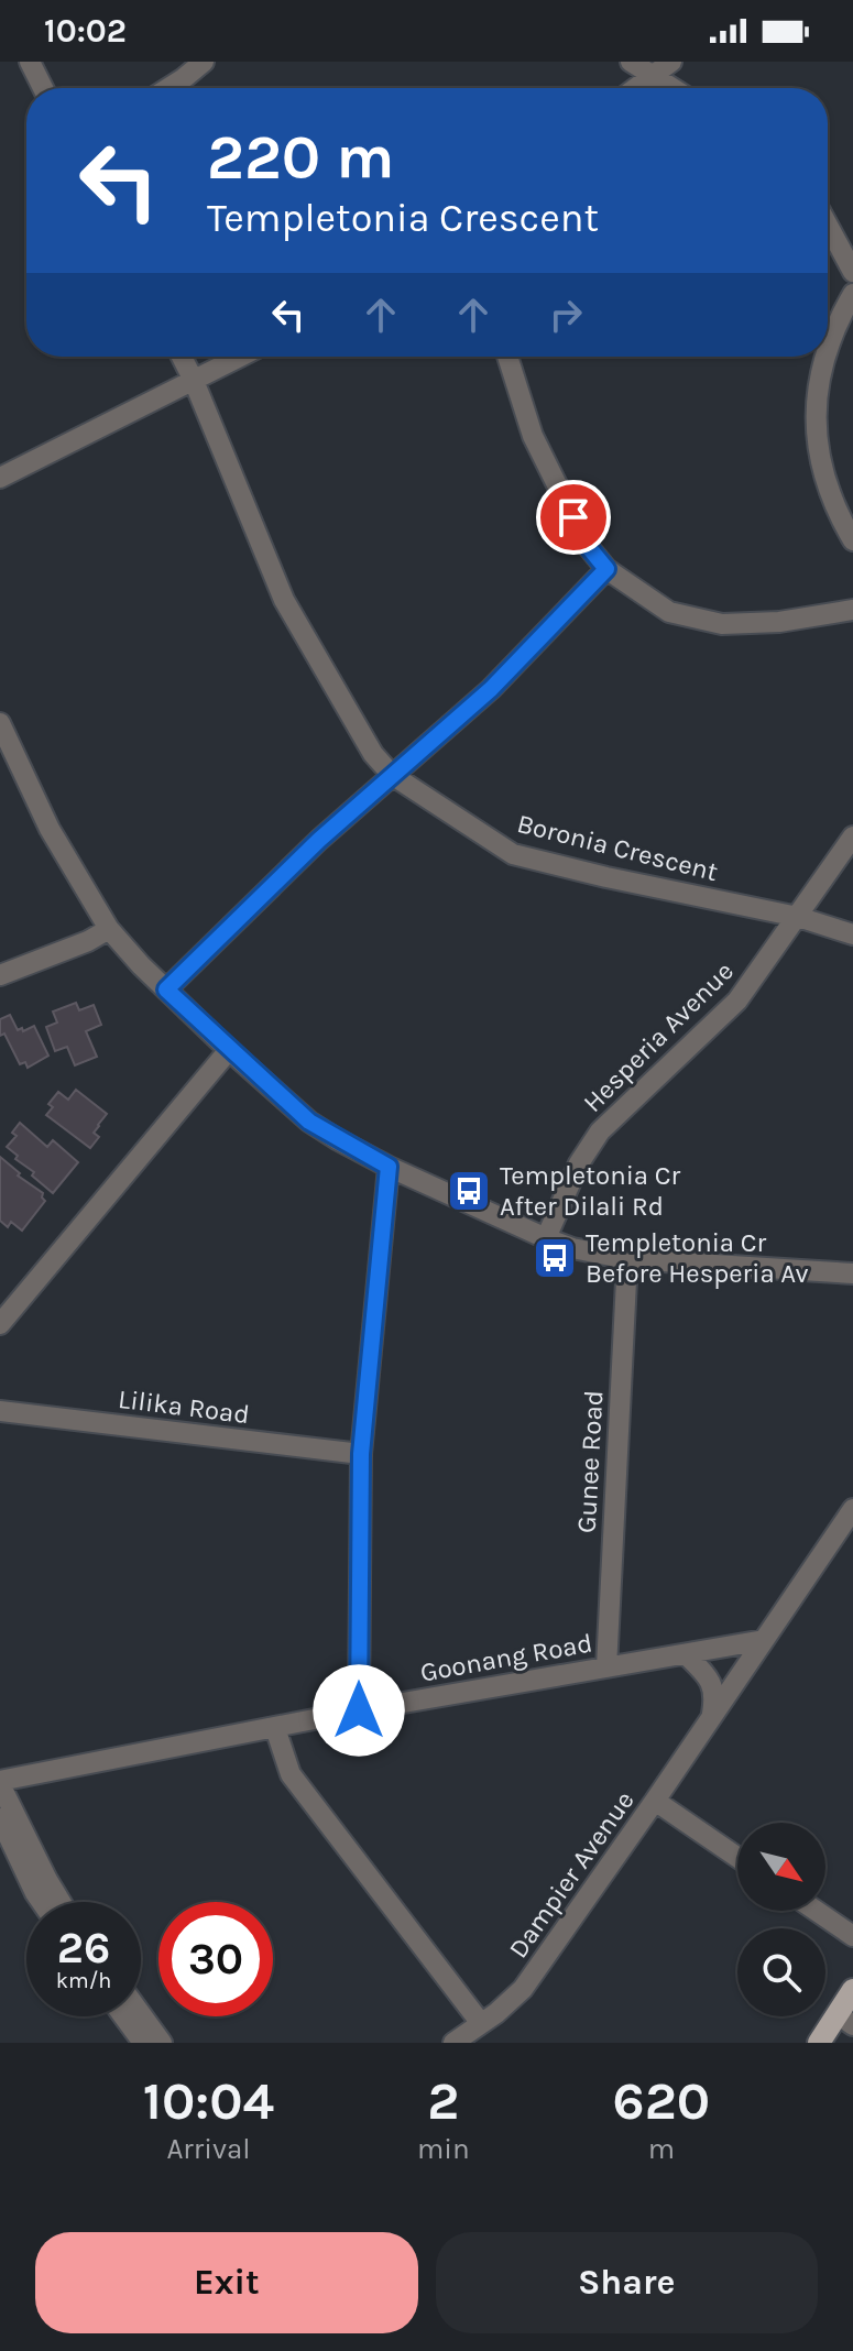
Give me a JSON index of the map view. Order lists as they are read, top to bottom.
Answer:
{
  "streets": {
    "street": [
      "Boronia Crescent",
      "Hesperia Avenue",
      "Lilika Road",
      "Gunee Road",
      "Goonang Road",
      "Dampier Avenue"
    ]
  },
  "crossings": [
    ["Boronia Crescent", "Hesperia Avenue"],
    ["Gunee Road", "Goonang Road"],
    ["Goonang Road", "Dampier Avenue"]
  ],
  "places": {
    "bus stop": ["Templetonia Cr After Dilali Rd", "Templetonia Cr Before Hesperia Av"]
  },
  "north": "bottom right",
  "page": {
    "status": "10:02",
    "turn": ["220 m", "Templetonia Crescent"],
    "speed": "26 km/h",
    "limit": "30",
    "eta": [
      "10:04",
      "Arrival",
      "2",
      "min",
      "620",
      "m"
    ],
    "buttons": ["Exit", "Share"]
  }
}
